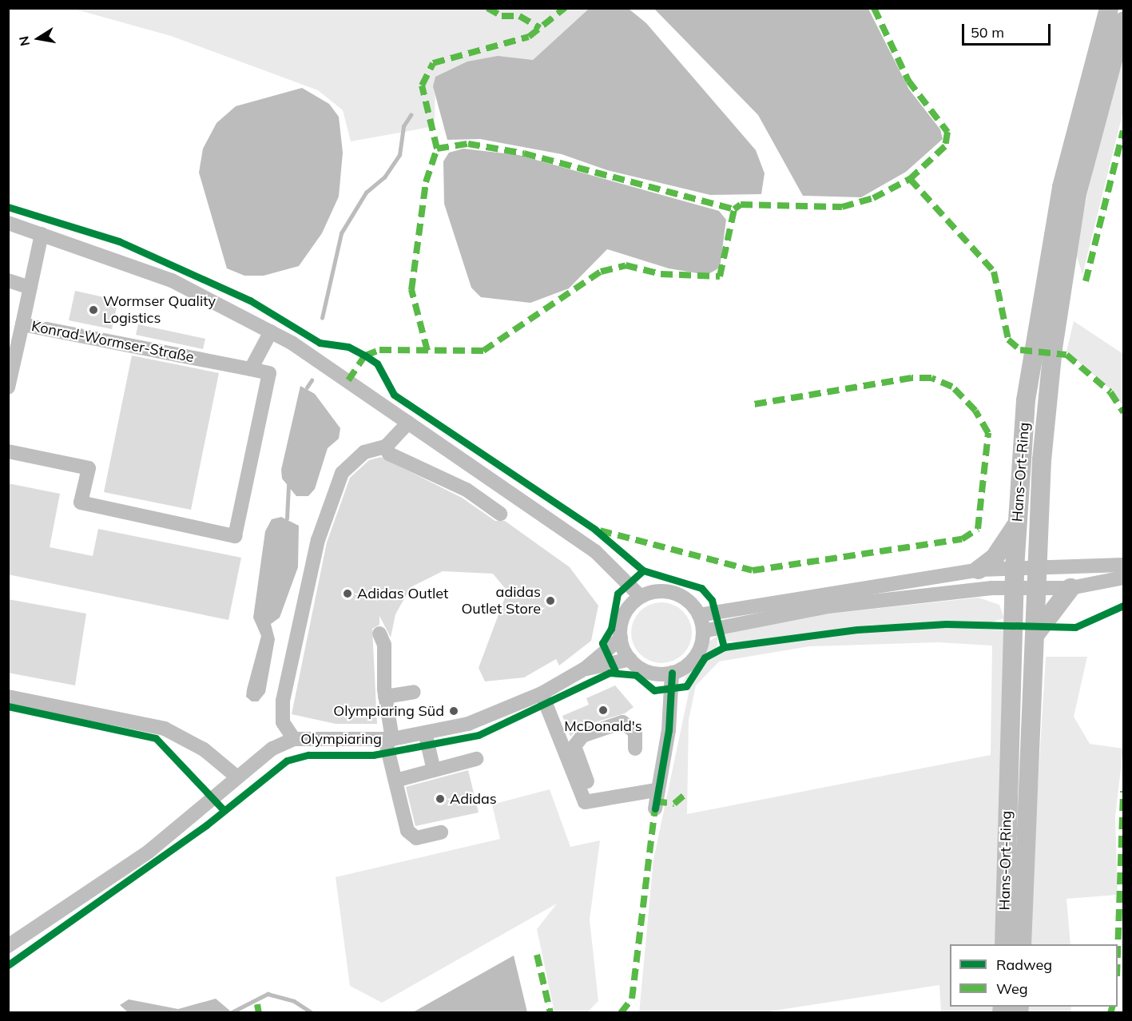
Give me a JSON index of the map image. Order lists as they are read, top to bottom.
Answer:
{
  "streets": {
    "main road": ["Hans-Ort-Ring"],
    "street": ["Konrad-Wormser-Straße", "Olympiaring"]
  },
  "places": [
    "Wormser Quality Logistics",
    "Adidas Outlet",
    "adidas Outlet Store",
    "McDonald's",
    "Olympiaring Süd",
    "Adidas"
  ],
  "legend": ["Radweg", "Weg"],
  "scale_bar": "50 m",
  "north": "left"
}
